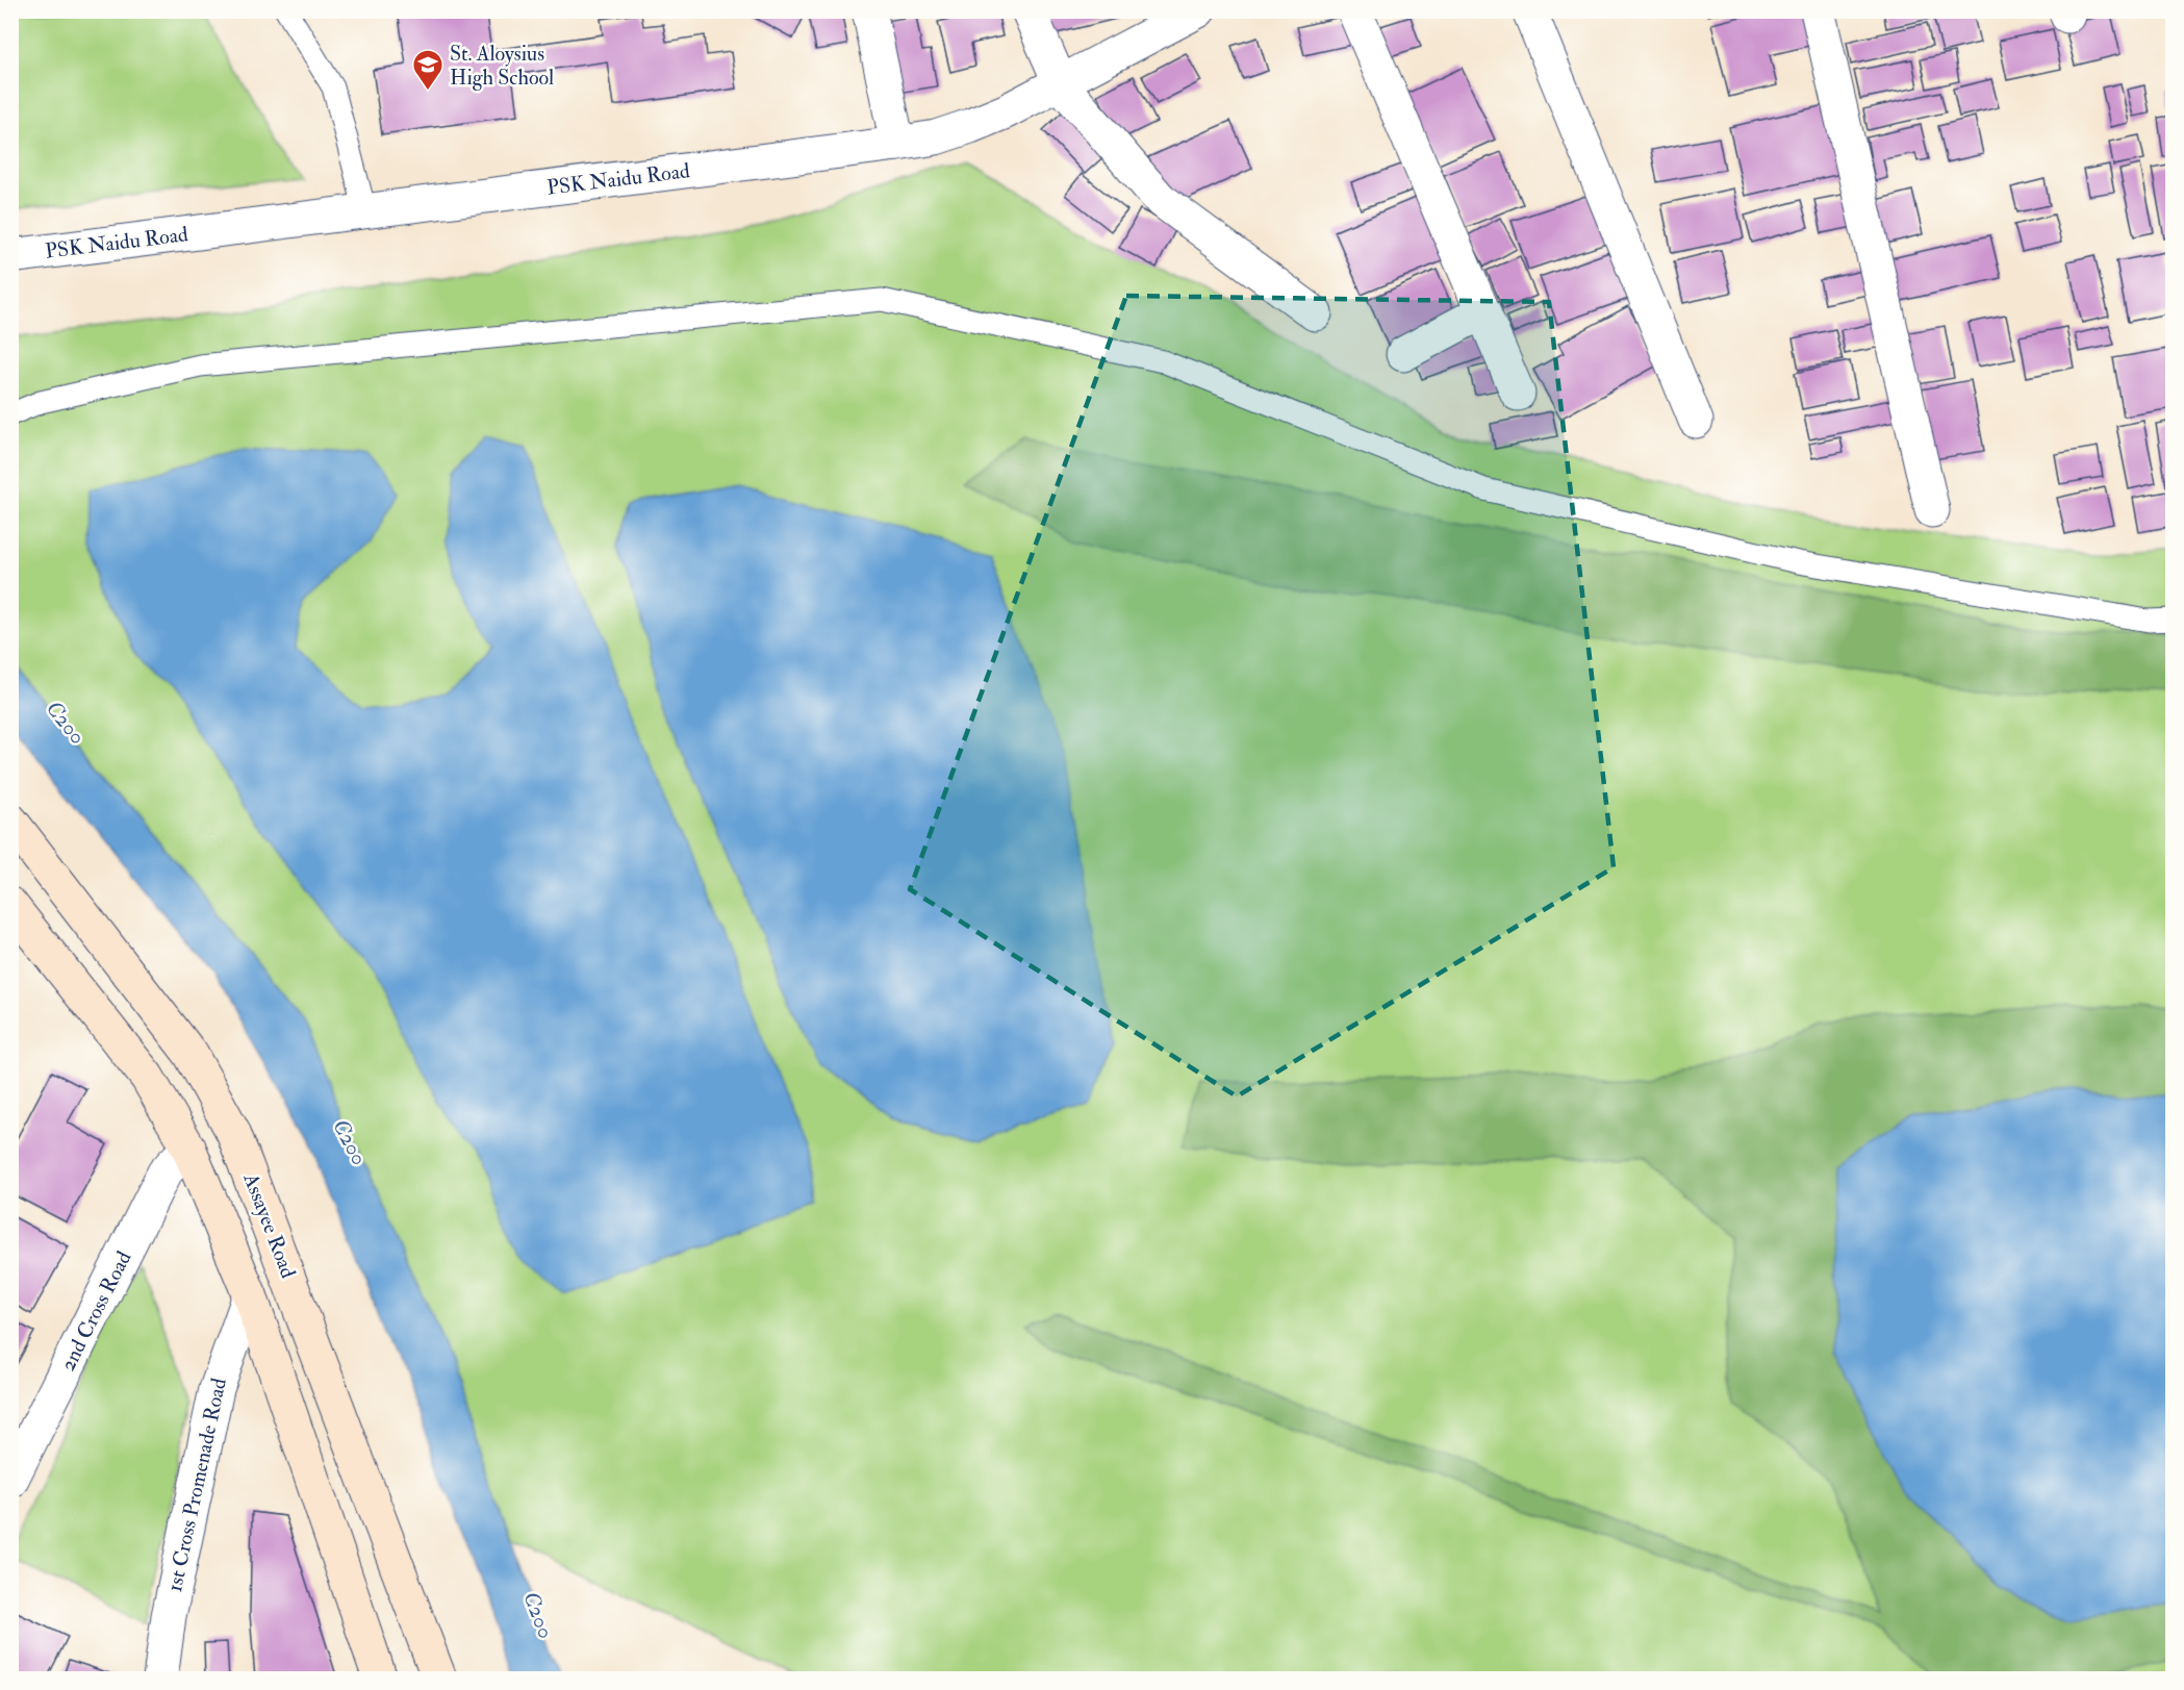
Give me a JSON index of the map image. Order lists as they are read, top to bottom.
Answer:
{
  "streets": {
    "main road": ["Assayee Road"],
    "street": ["PSK Naidu Road", "2nd Cross Road", "1st Cross Promenade Road"]
  },
  "water": ["C200"],
  "places": {
    "school or university": ["St. Aloysius High School"]
  }
}
